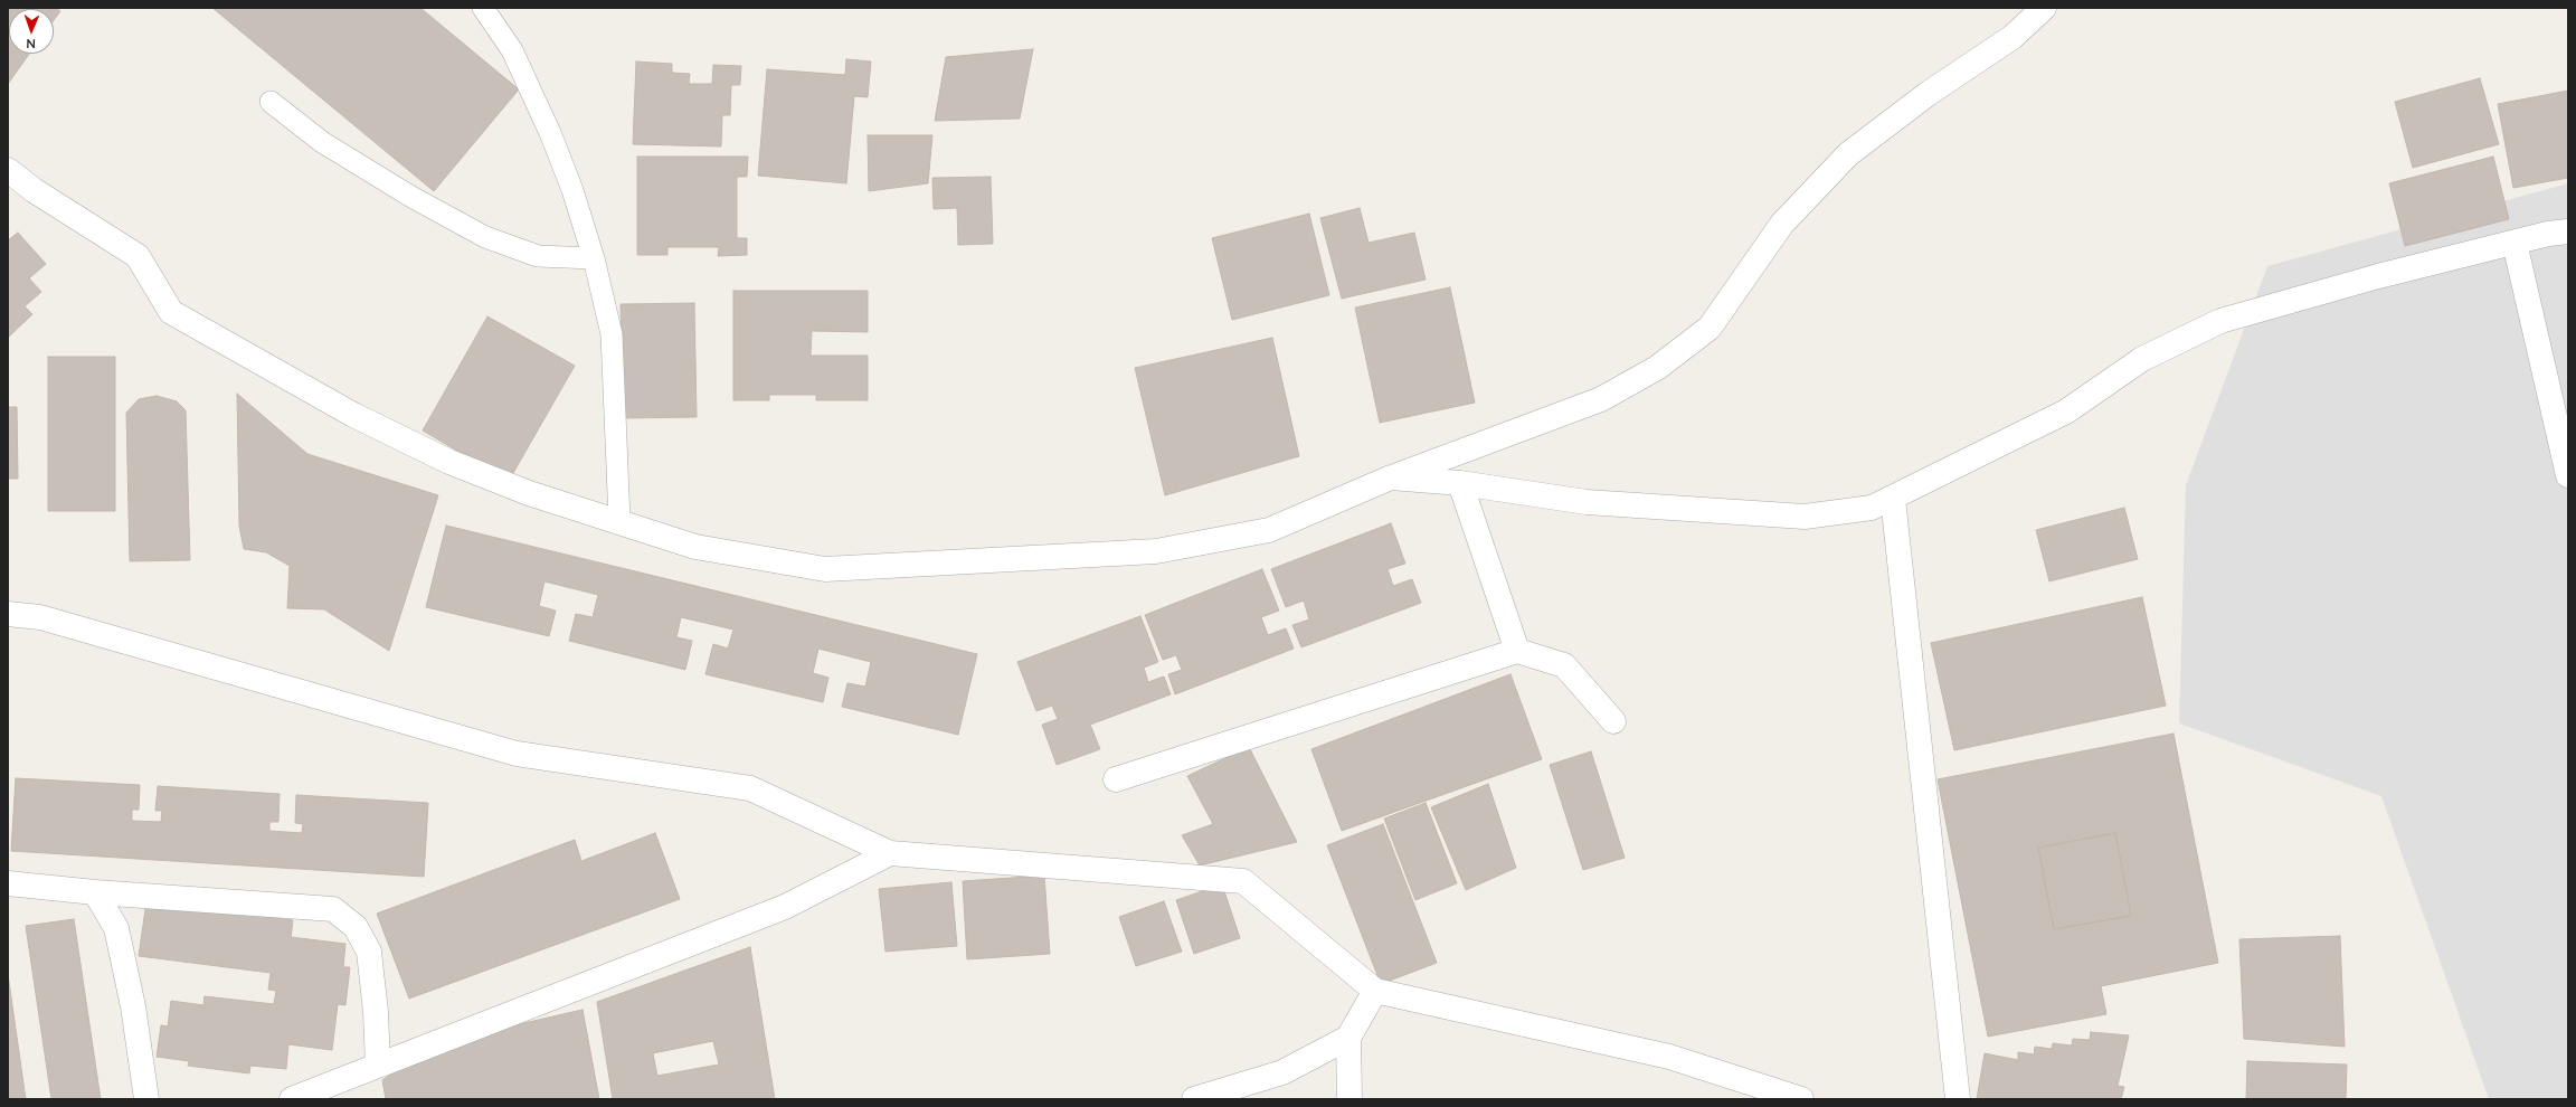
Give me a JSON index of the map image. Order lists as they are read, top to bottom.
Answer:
{
  "north": "bottom"
}
